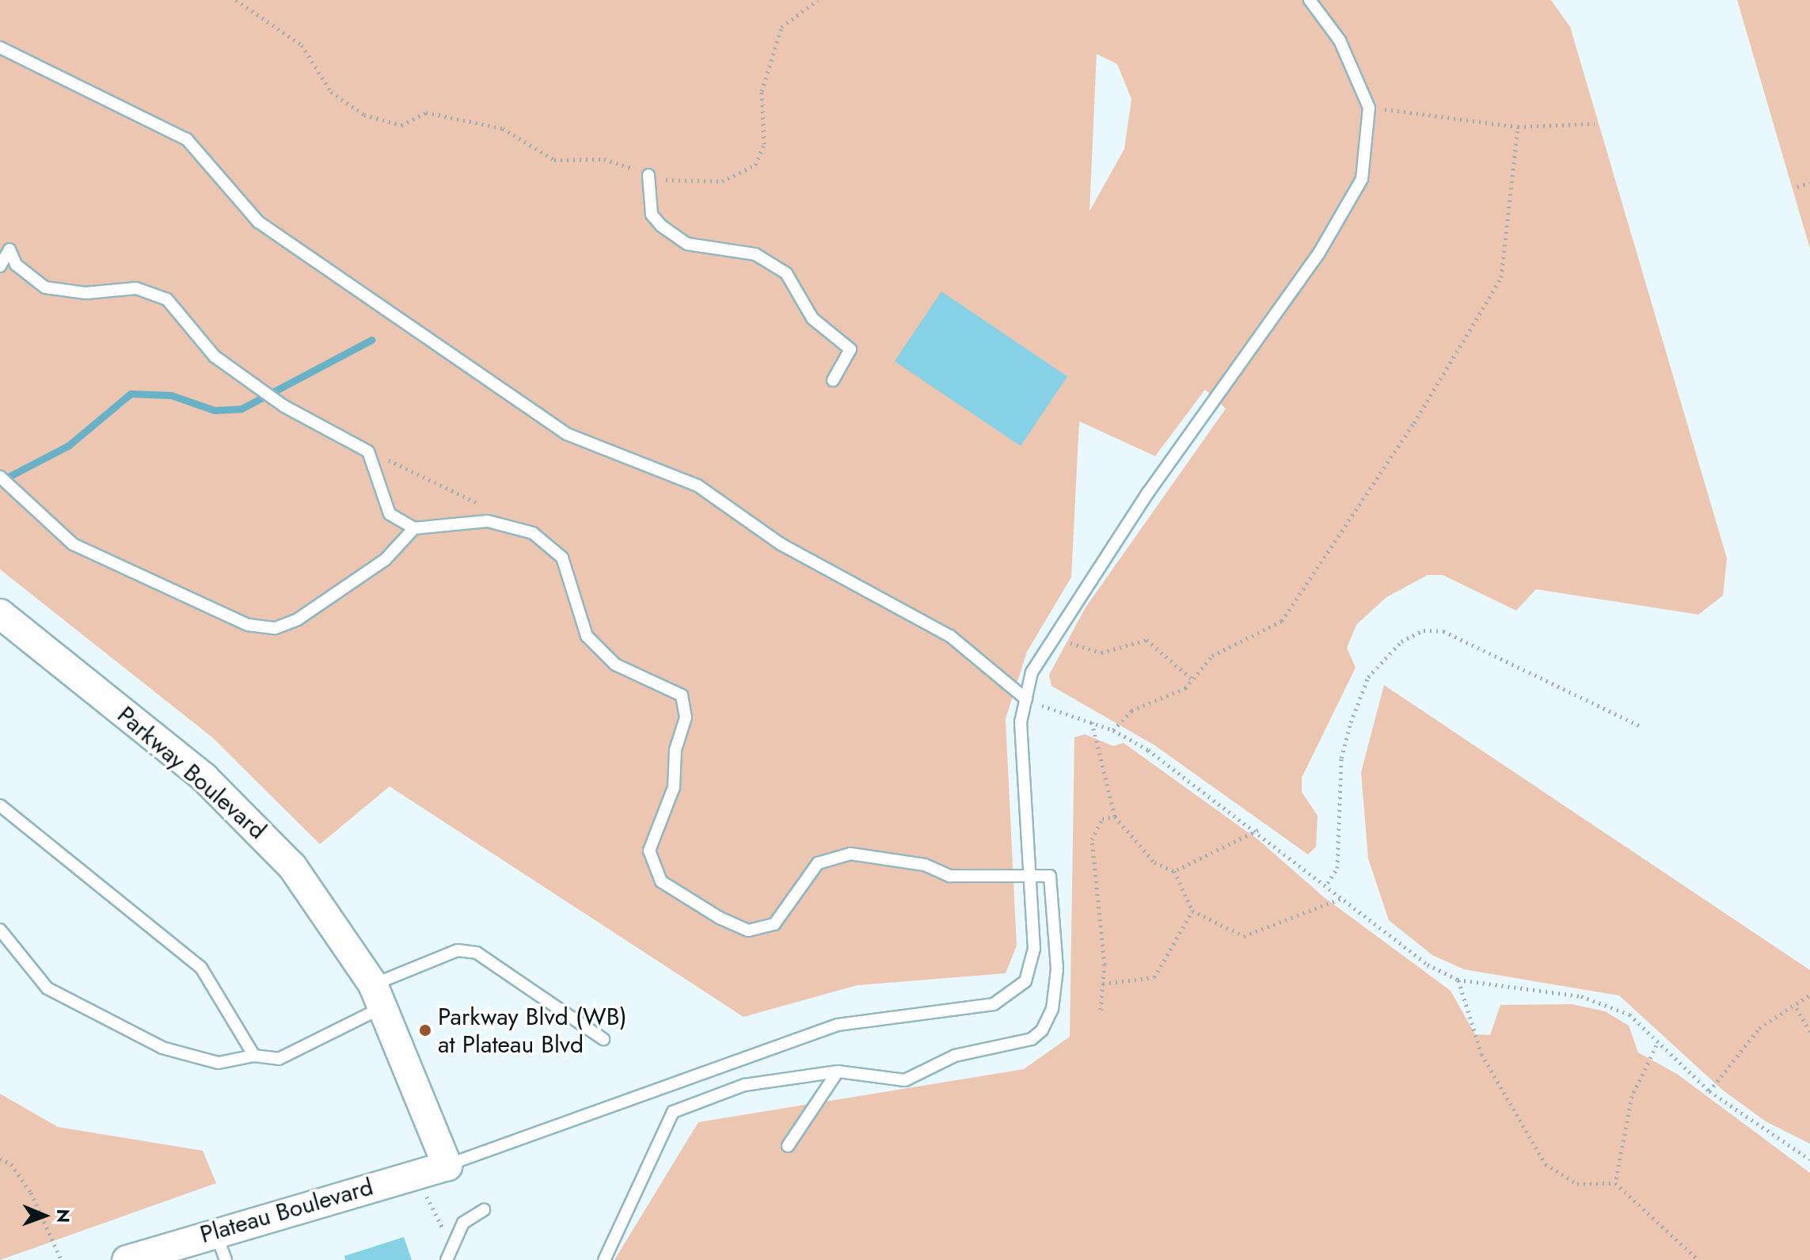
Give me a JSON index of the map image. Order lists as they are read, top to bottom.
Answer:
{
  "streets": {
    "street": ["Parkway Boulevard", "Plateau Boulevard"]
  },
  "crossings": [
    ["Parkway Boulevard", "Plateau Boulevard"]
  ],
  "places": ["Parkway Blvd (WB) at Plateau Blvd"],
  "north": "right"
}
